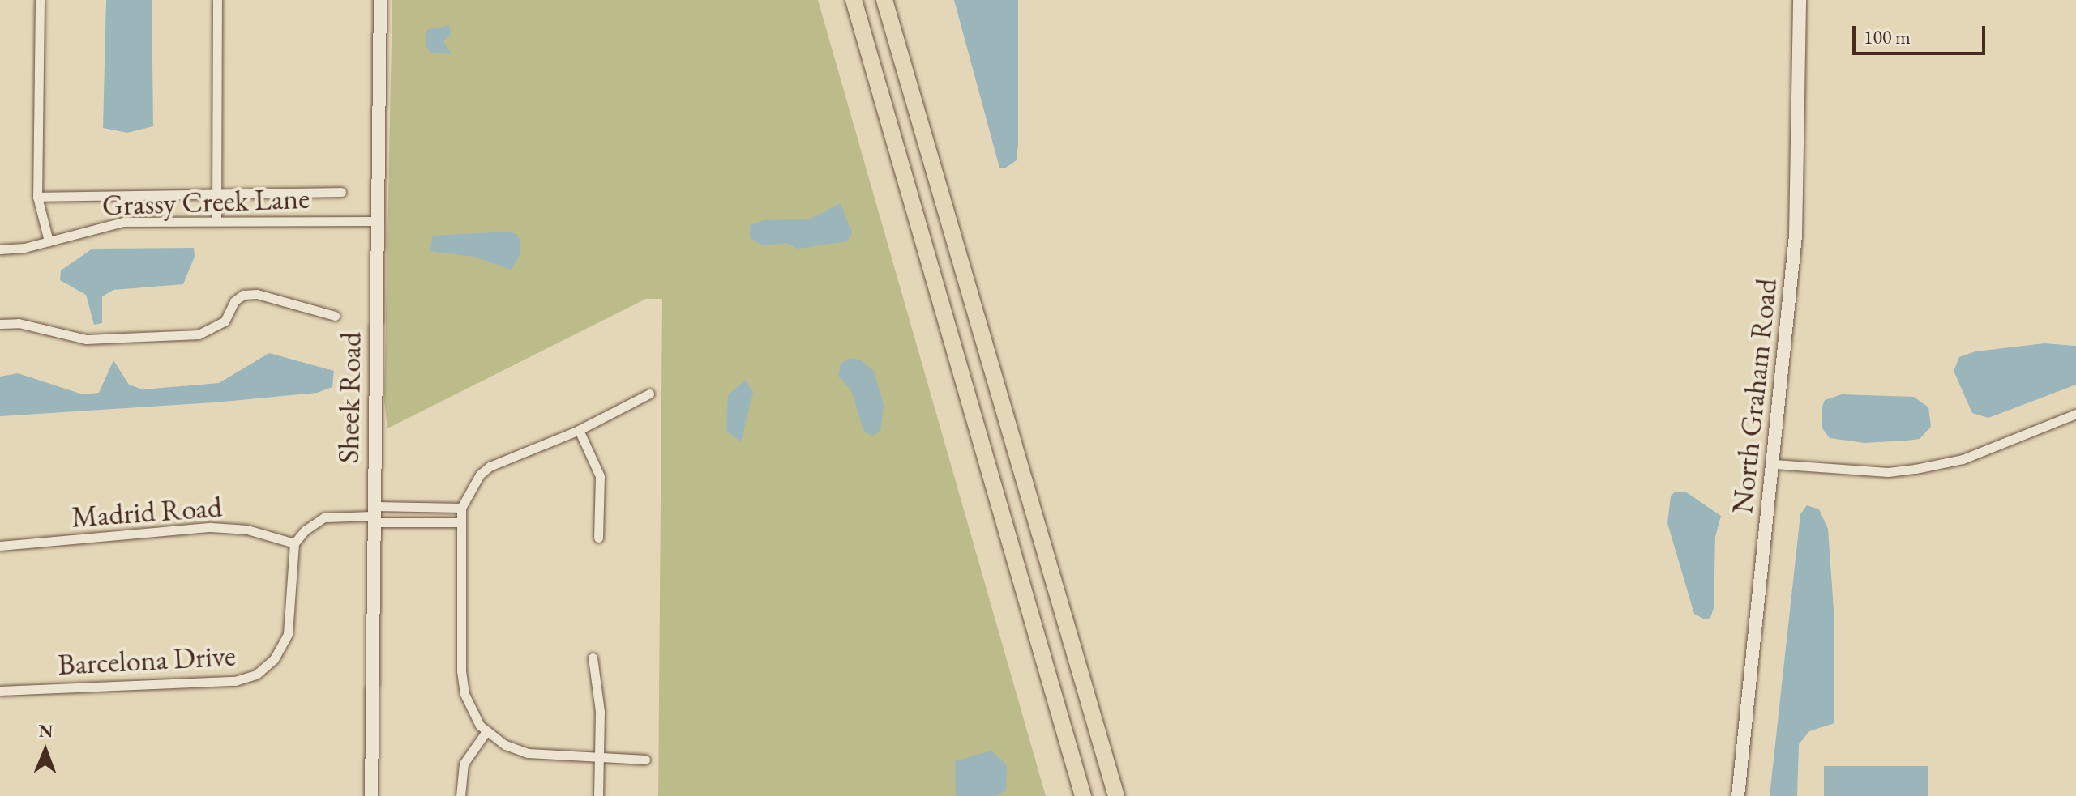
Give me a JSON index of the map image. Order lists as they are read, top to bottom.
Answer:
{
  "streets": {
    "street": [
      "Grassy Creek Lane",
      "North Graham Road",
      "Sheek Road",
      "Madrid Road",
      "Barcelona Drive"
    ]
  },
  "crossings": [
    ["Grassy Creek Lane", "Sheek Road"],
    ["Madrid Road", "Barcelona Drive"]
  ],
  "scale_bar": "100 m",
  "north": "top"
}
